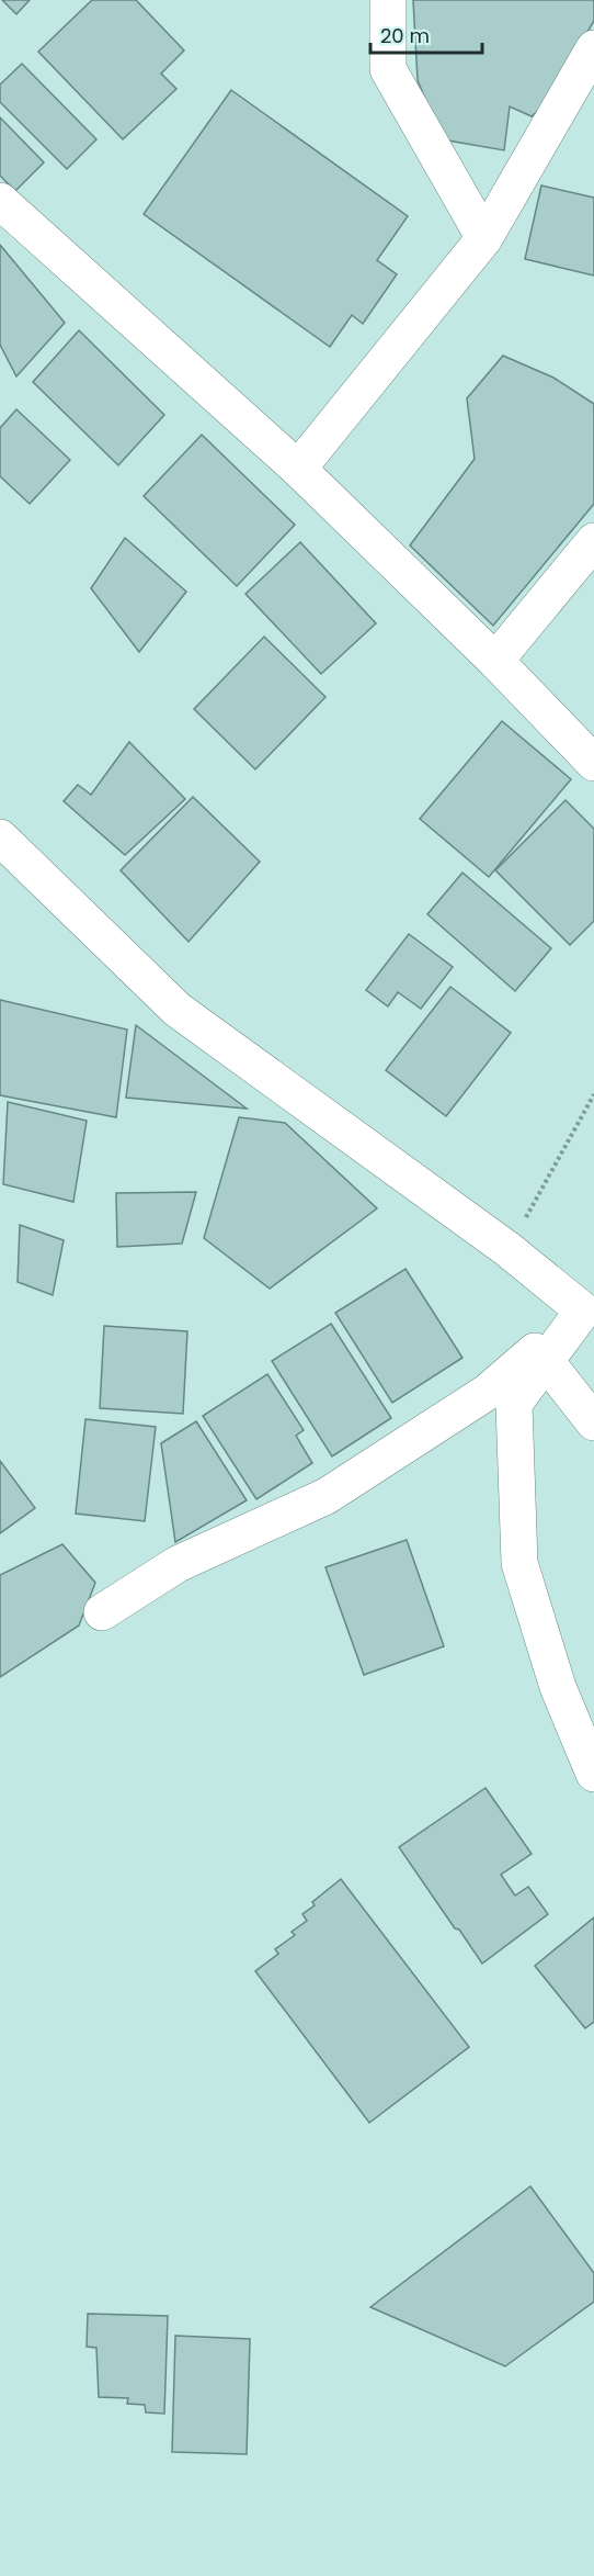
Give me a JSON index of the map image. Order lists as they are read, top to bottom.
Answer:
{
  "scale_bar": "20 m"
}
